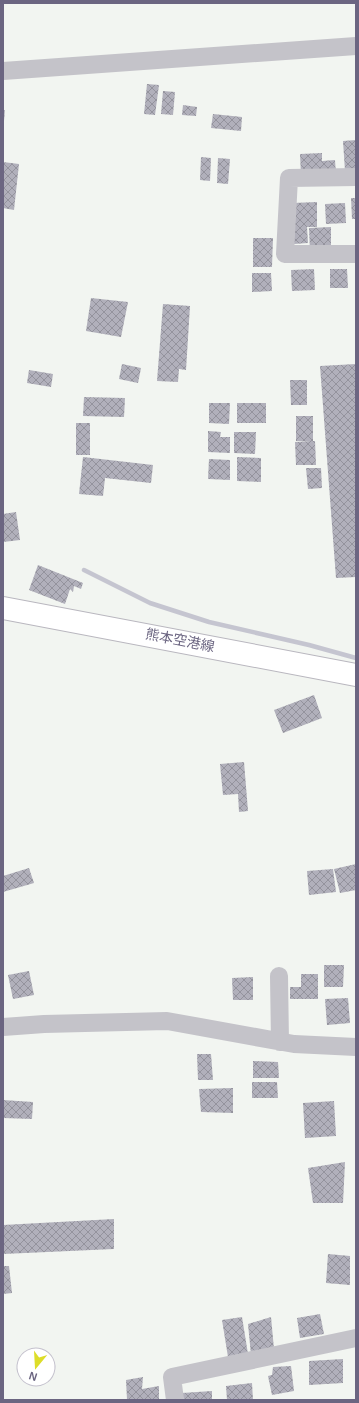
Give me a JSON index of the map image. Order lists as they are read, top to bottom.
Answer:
{
  "streets": {
    "main road": ["熊本空港線"]
  },
  "north": "bottom"
}
